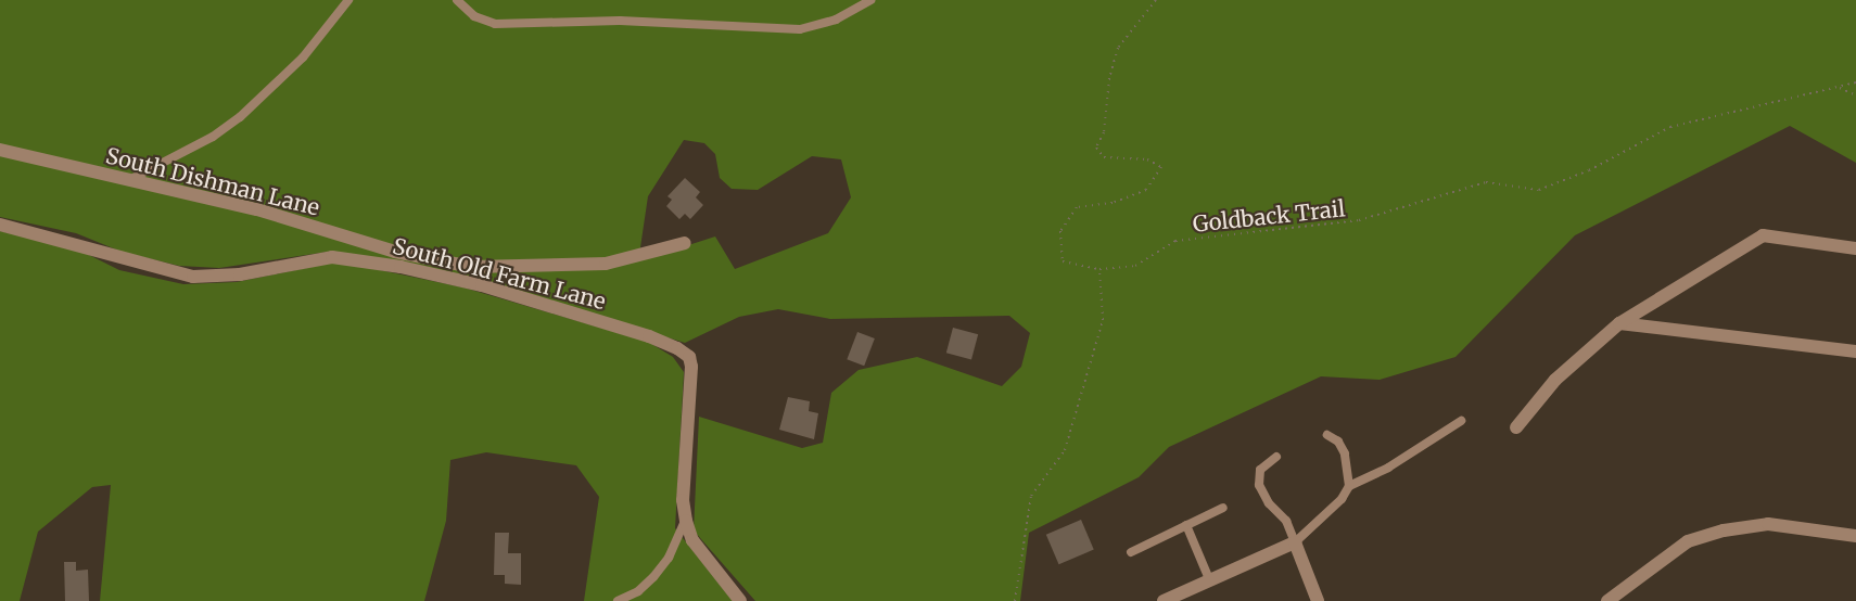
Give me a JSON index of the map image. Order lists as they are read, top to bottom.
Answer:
{
  "streets": {
    "street": ["South Dishman Lane", "South Old Farm Lane"],
    "path": ["Goldback Trail"]
  }
}
